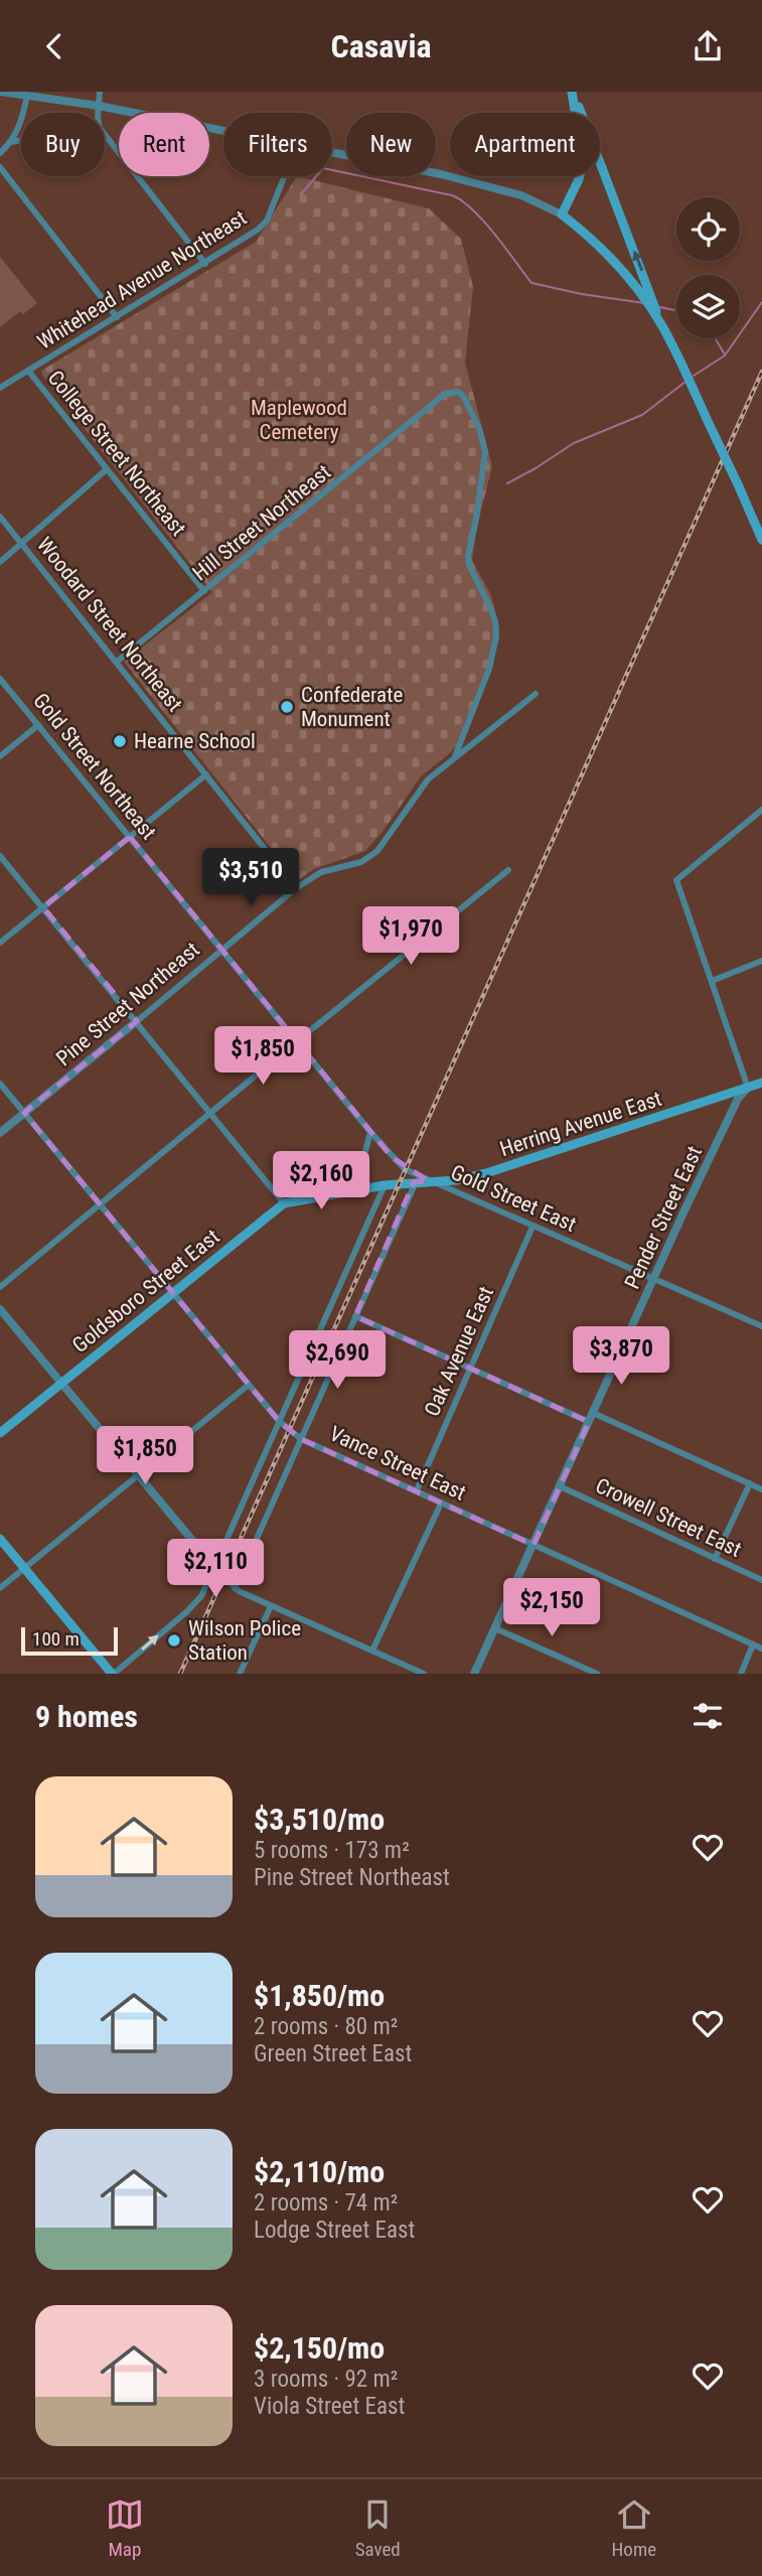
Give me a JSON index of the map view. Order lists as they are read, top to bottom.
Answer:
{
  "streets": {
    "main road": ["Herring Avenue East", "Goldsboro Street East"],
    "street": [
      "Whitehead Avenue Northeast",
      "College Street Northeast",
      "Hill Street Northeast",
      "Woodard Street Northeast",
      "Gold Street Northeast",
      "Pine Street Northeast",
      "Gold Street East",
      "Pender Street East",
      "Oak Avenue East",
      "Vance Street East",
      "Crowell Street East"
    ]
  },
  "crossings": [
    ["Whitehead Avenue Northeast", "College Street Northeast"],
    ["College Street Northeast", "Hill Street Northeast"],
    ["Hill Street Northeast", "Woodard Street Northeast"],
    ["Hill Street Northeast", "Pine Street Northeast"],
    ["Woodard Street Northeast", "Pine Street Northeast"],
    ["Gold Street Northeast", "Pine Street Northeast"],
    ["Gold Street Northeast", "Gold Street East"],
    ["Pine Street Northeast", "Vance Street East"],
    ["Herring Avenue East", "Gold Street East"],
    ["Herring Avenue East", "Pender Street East"],
    ["Herring Avenue East", "Goldsboro Street East"],
    ["Gold Street East", "Pender Street East"],
    ["Gold Street East", "Oak Avenue East"],
    ["Pender Street East", "Vance Street East"],
    ["Pender Street East", "Crowell Street East"],
    ["Goldsboro Street East", "Vance Street East"],
    ["Oak Avenue East", "Vance Street East"]
  ],
  "parks": ["Maplewood Cemetery"],
  "places": ["Confederate Monument", "Hearne School", "Wilson Police Station"],
  "scale_bar": "100 m",
  "page": {
    "header": "Casavia",
    "chip": [
      "Buy",
      "Rent",
      "Filters",
      "New",
      "Apartment"
    ],
    "price": [
      "$3,510",
      "$1,970",
      "$1,850",
      "$2,160",
      "$3,870",
      "$2,690",
      "$1,850",
      "$2,110",
      "$2,150"
    ],
    "scale": "100 m",
    "heading": "9 homes",
    "list": [
      {
        "name": "$3,510/mo",
        "note": "5 rooms · 173 m² · Pine Street Northeast"
      },
      {
        "name": "$1,850/mo",
        "note": "2 rooms · 80 m² · Green Street East"
      },
      {
        "name": "$2,110/mo",
        "note": "2 rooms · 74 m² · Lodge Street East"
      },
      {
        "name": "$2,150/mo",
        "note": "3 rooms · 92 m² · Viola Street East"
      }
    ],
    "tabs": ["Map", "Saved", "Home"]
  }
}
